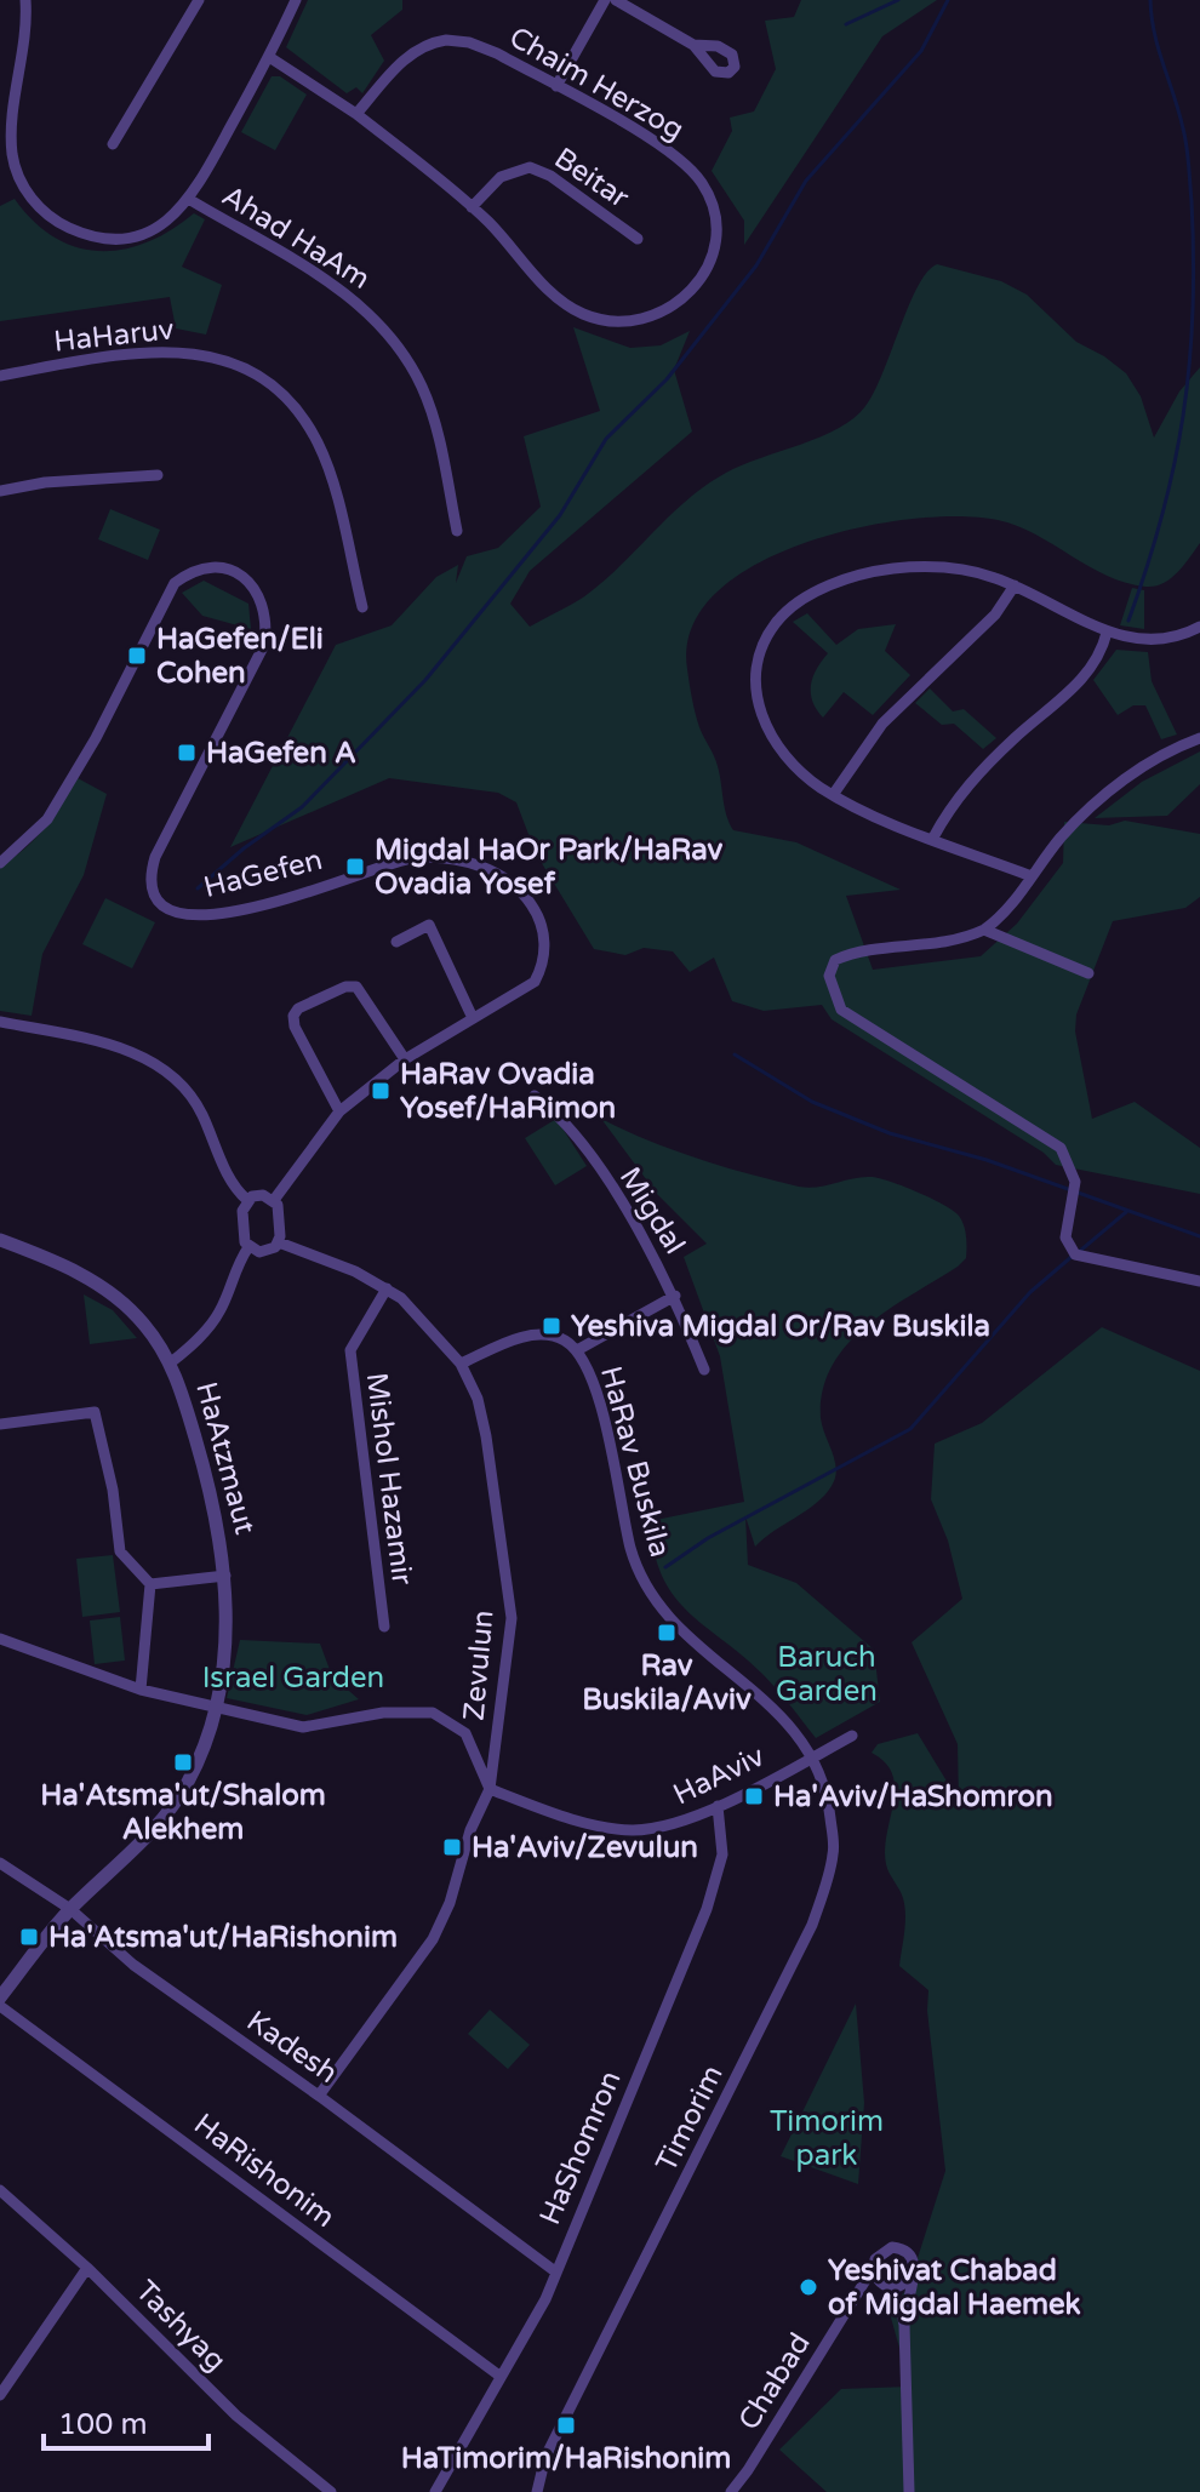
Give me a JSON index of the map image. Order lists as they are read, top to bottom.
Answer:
{
  "streets": {
    "street": [
      "Chaim Herzog",
      "Beitar",
      "Ahad HaAm",
      "HaHaruv",
      "HaGefen",
      "Migdal",
      "HaAtzmaut",
      "HaRav Buskila",
      "Mishol Hazamir",
      "Zevulun",
      "HaAviv",
      "Kadesh",
      "Timorim",
      "HaShomron",
      "HaRishonim",
      "Tashyag",
      "Chabad"
    ]
  },
  "crossings": [
    ["Chaim Herzog", "Beitar"],
    ["HaGefen", "Zevulun"],
    ["HaAtzmaut", "Kadesh"],
    ["HaRav Buskila", "Zevulun"],
    ["HaRav Buskila", "HaAviv"],
    ["HaRav Buskila", "Timorim"],
    ["Mishol Hazamir", "Zevulun"],
    ["Zevulun", "HaAviv"],
    ["Zevulun", "Kadesh"],
    ["HaAviv", "Timorim"],
    ["HaAviv", "HaShomron"],
    ["Kadesh", "HaShomron"],
    ["HaShomron", "HaRishonim"]
  ],
  "parks": ["Baruch Garden", "Israel Garden", "Timorim park"],
  "places": {
    "transit": [
      "HaGefen/Eli Cohen",
      "HaGefen A",
      "Migdal HaOr Park/HaRav Ovadia Yosef",
      "HaRav Ovadia Yosef/HaRimon",
      "Yeshiva Migdal Or/Rav Buskila",
      "Rav Buskila/Aviv",
      "Ha'Atsma'ut/Shalom Alekhem",
      "Ha'Aviv/HaShomron",
      "Ha'Aviv/Zevulun",
      "Ha'Atsma'ut/HaRishonim",
      "HaTimorim/HaRishonim"
    ],
    "other": ["Yeshivat Chabad of Migdal Haemek"]
  },
  "scale_bar": "100 m"
}
